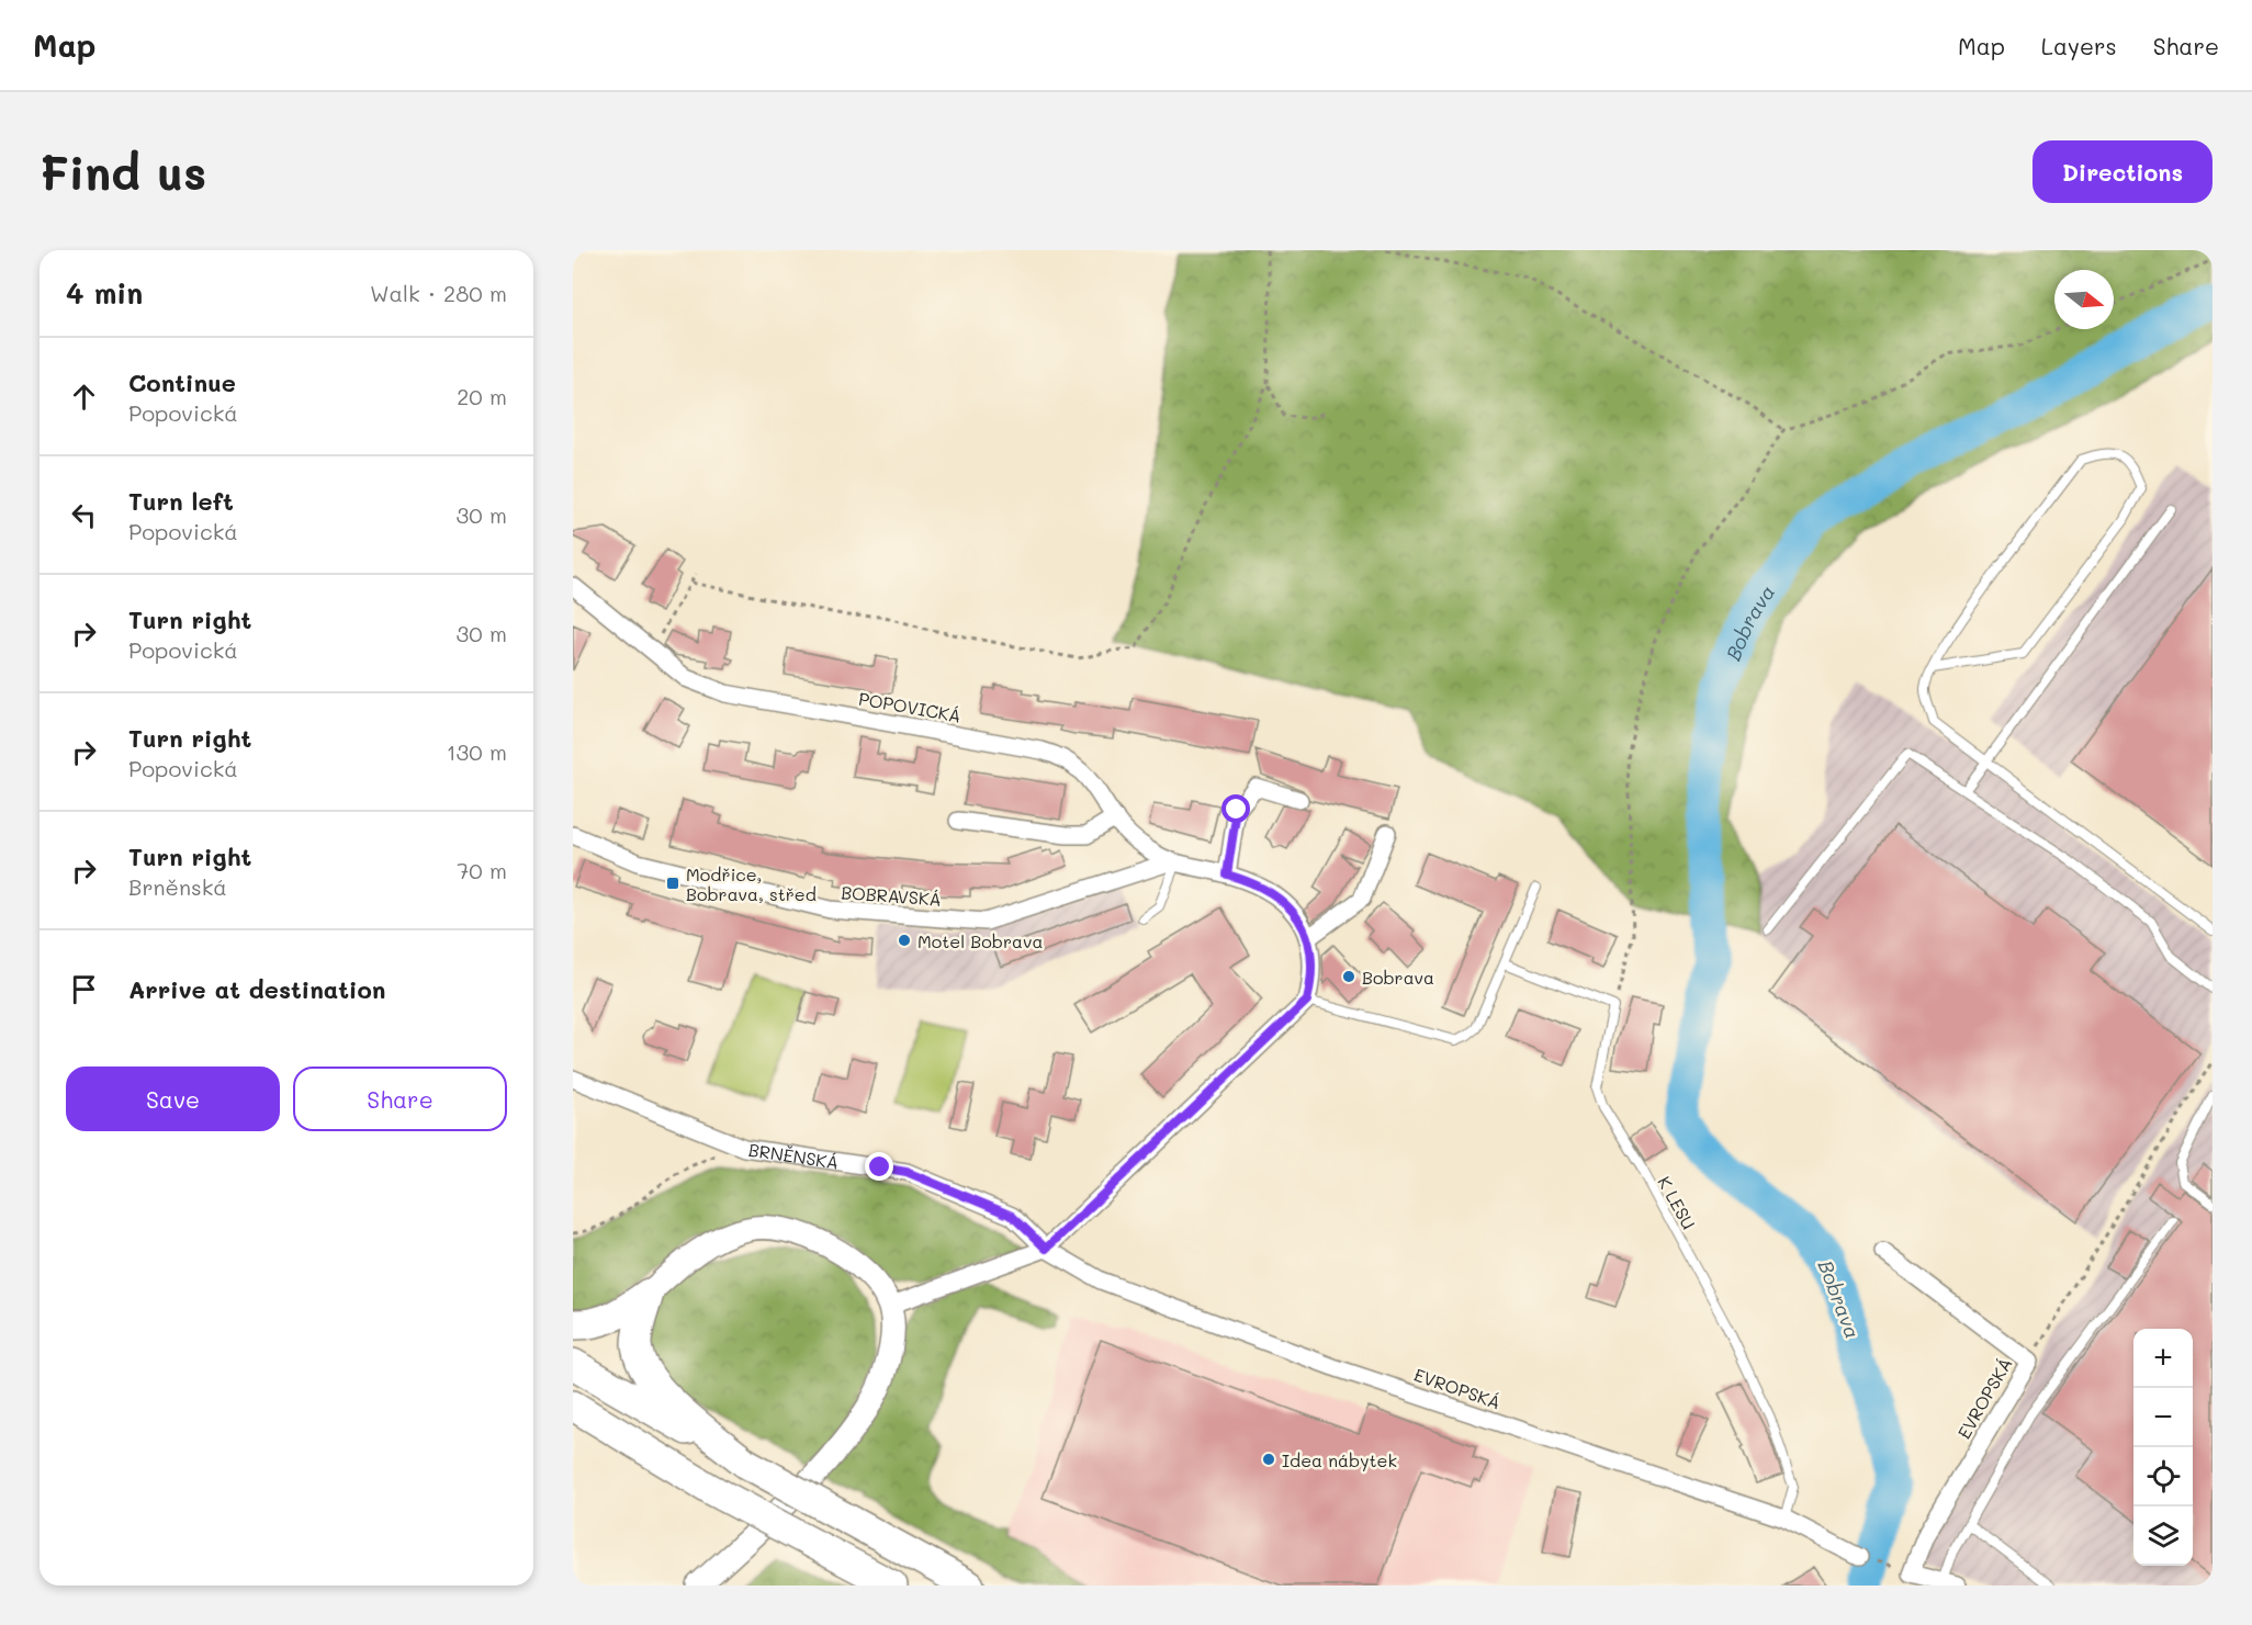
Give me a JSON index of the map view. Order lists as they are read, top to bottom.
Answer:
{
  "streets": {
    "street": [
      "POPOVICKÁ",
      "BOBRAVSKÁ",
      "BRNĚNSKÁ",
      "EVROPSKÁ"
    ],
    "lane": ["K LESU"]
  },
  "crossings": [
    ["POPOVICKÁ", "BOBRAVSKÁ"],
    ["BRNĚNSKÁ", "EVROPSKÁ"],
    ["K LESU", "EVROPSKÁ"]
  ],
  "water": ["Bobrava"],
  "places": {
    "transit": ["Modřice, Bobrava, střed"],
    "other": ["Motel Bobrava", "Bobrava", "Idea nábytek"]
  },
  "north": "right",
  "page": {
    "header": "Map",
    "nav": ["Map", "Layers", "Share"],
    "buttons": [
      "Directions",
      ["Save", "Share"]
    ],
    "title": "Find us",
    "heading": ["4 min", "Walk · 280 m"],
    "list": [
      ["Continue", "Popovická", "20 m"],
      ["Turn left", "Popovická", "30 m"],
      ["Turn right", "Popovická", "30 m"],
      ["Turn right", "Popovická", "130 m"],
      ["Turn right", "Brněnská", "70 m"],
      "Arrive at destination"
    ],
    "map_buttons": ["+", "−"]
  }
}
